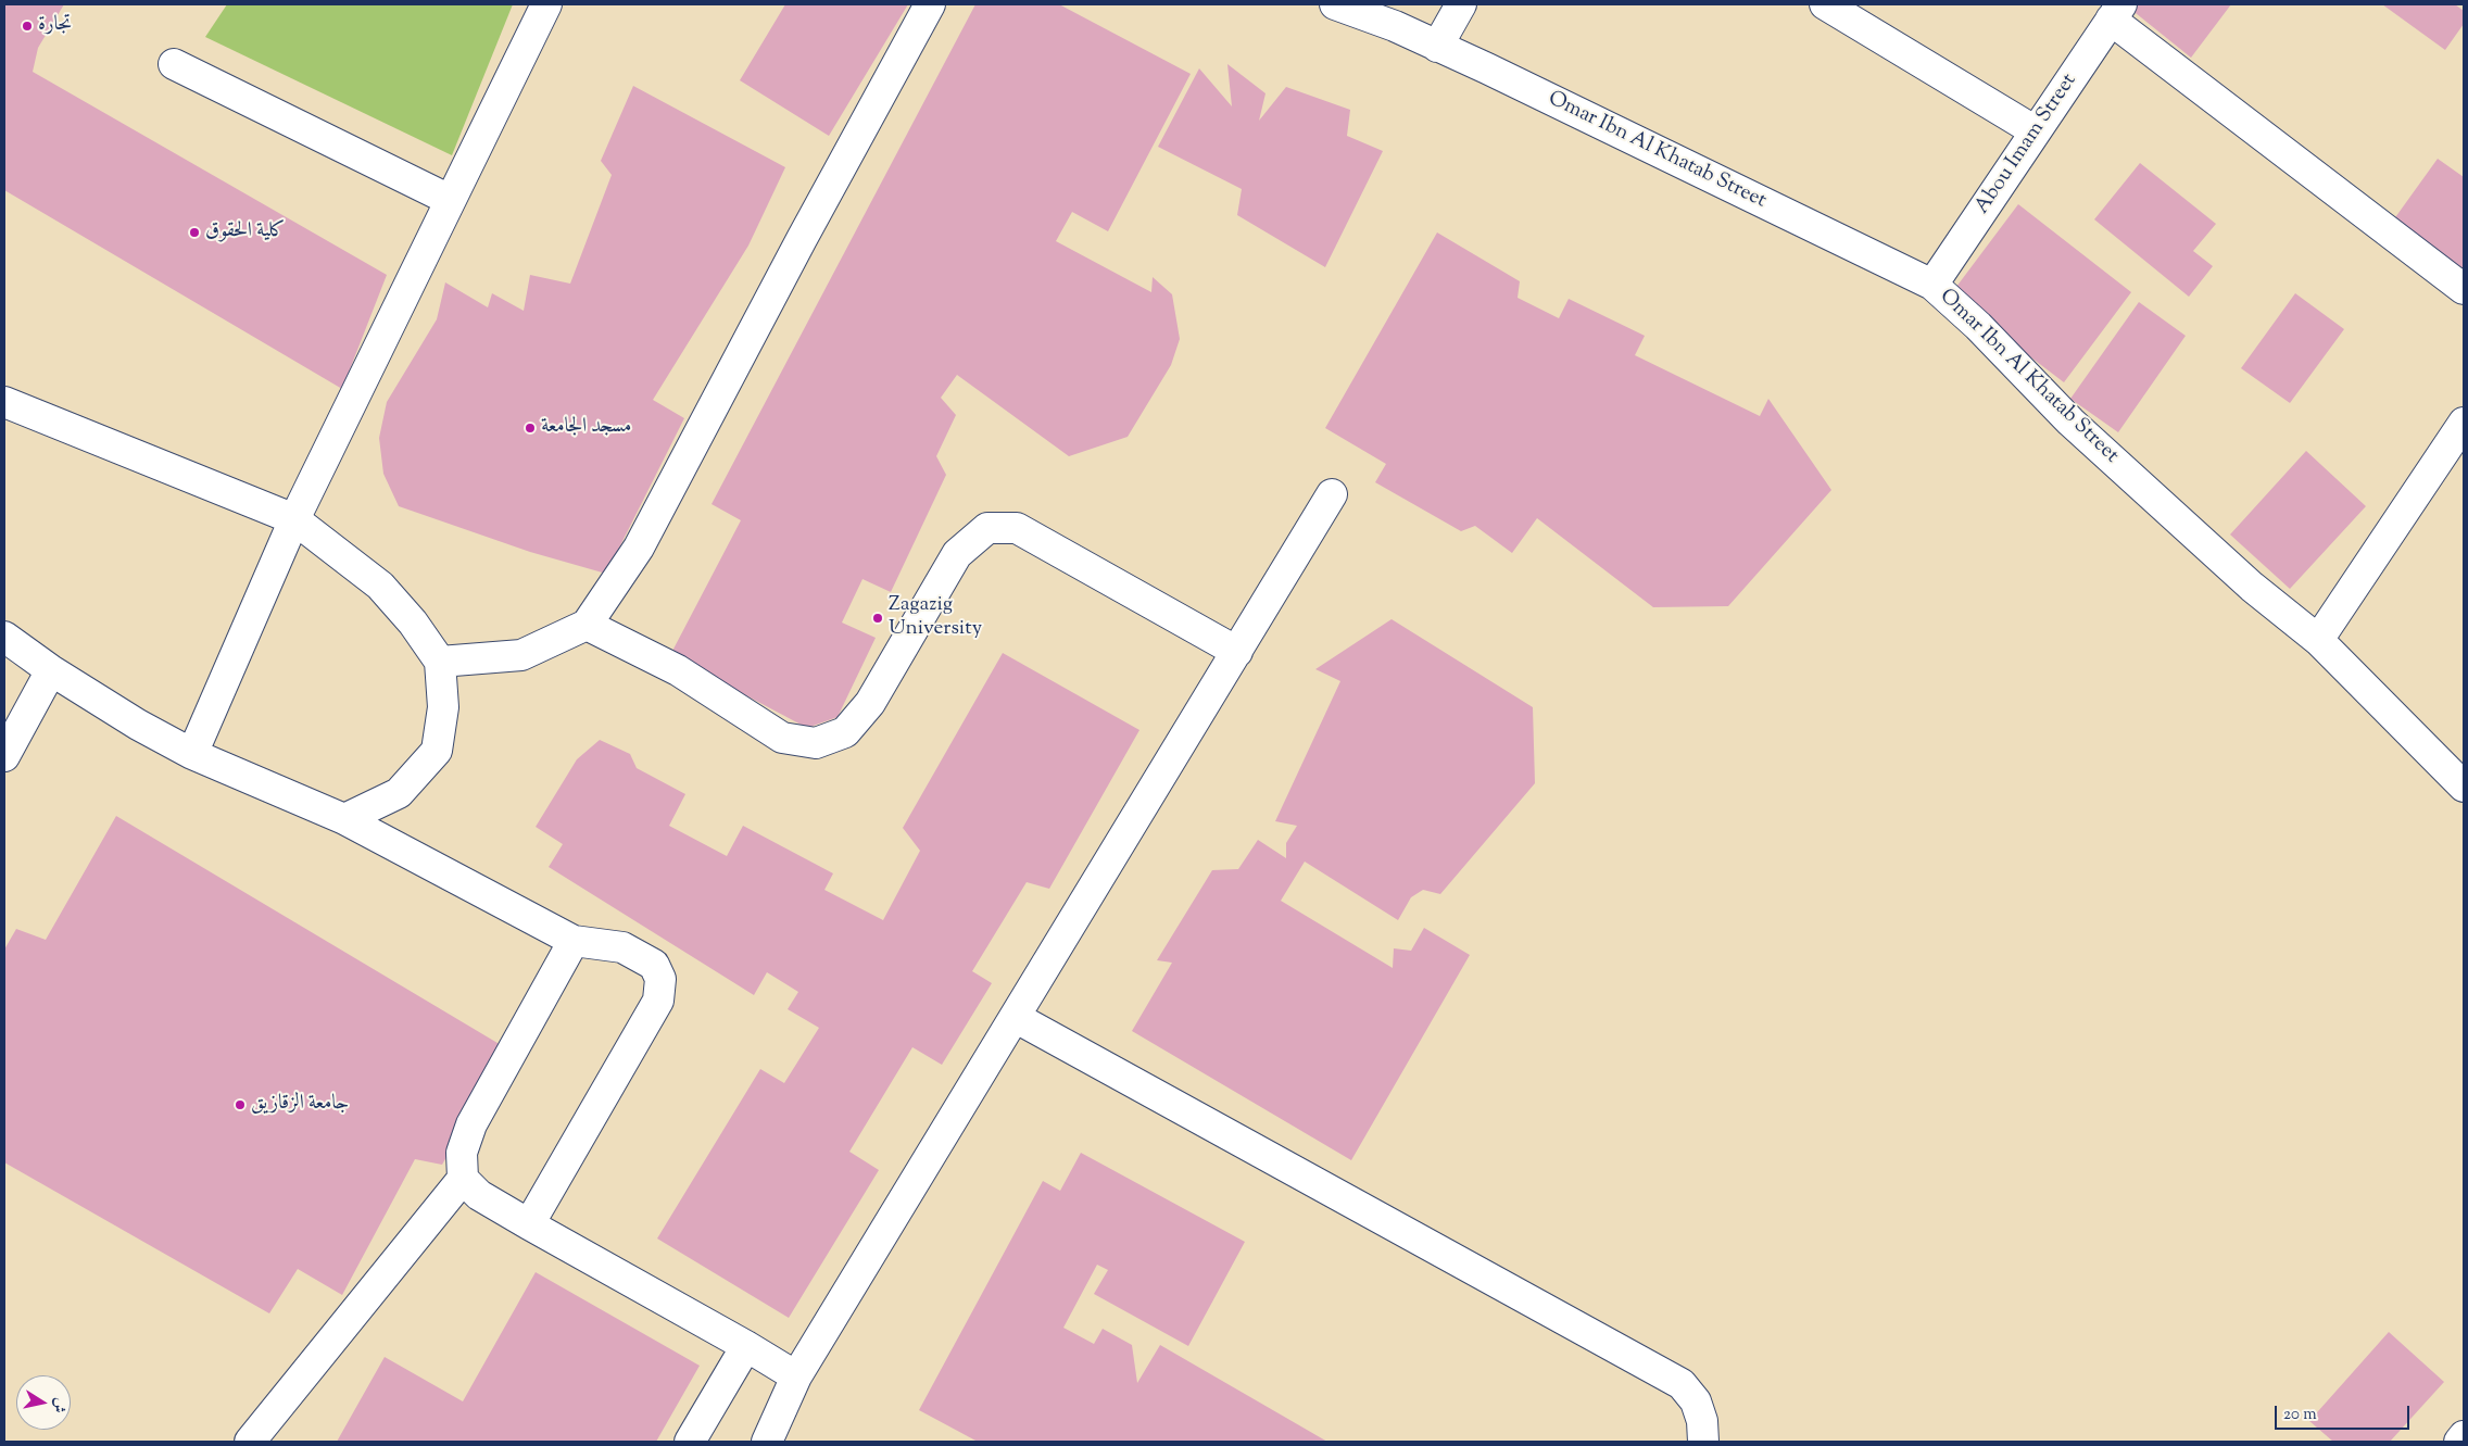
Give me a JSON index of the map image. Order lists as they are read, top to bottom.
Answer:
{
  "streets": {
    "street": ["Abou Imam Street", "Omar Ibn Al Khatab Street"]
  },
  "crossings": [
    ["Abou Imam Street", "Omar Ibn Al Khatab Street"]
  ],
  "places": [
    "تجارة",
    "كلية الحقوق",
    "مسجد الجامعة",
    "Zagazig University",
    "جامعة الزقازيق"
  ],
  "scale_bar": "20 m",
  "north": "right"
}
